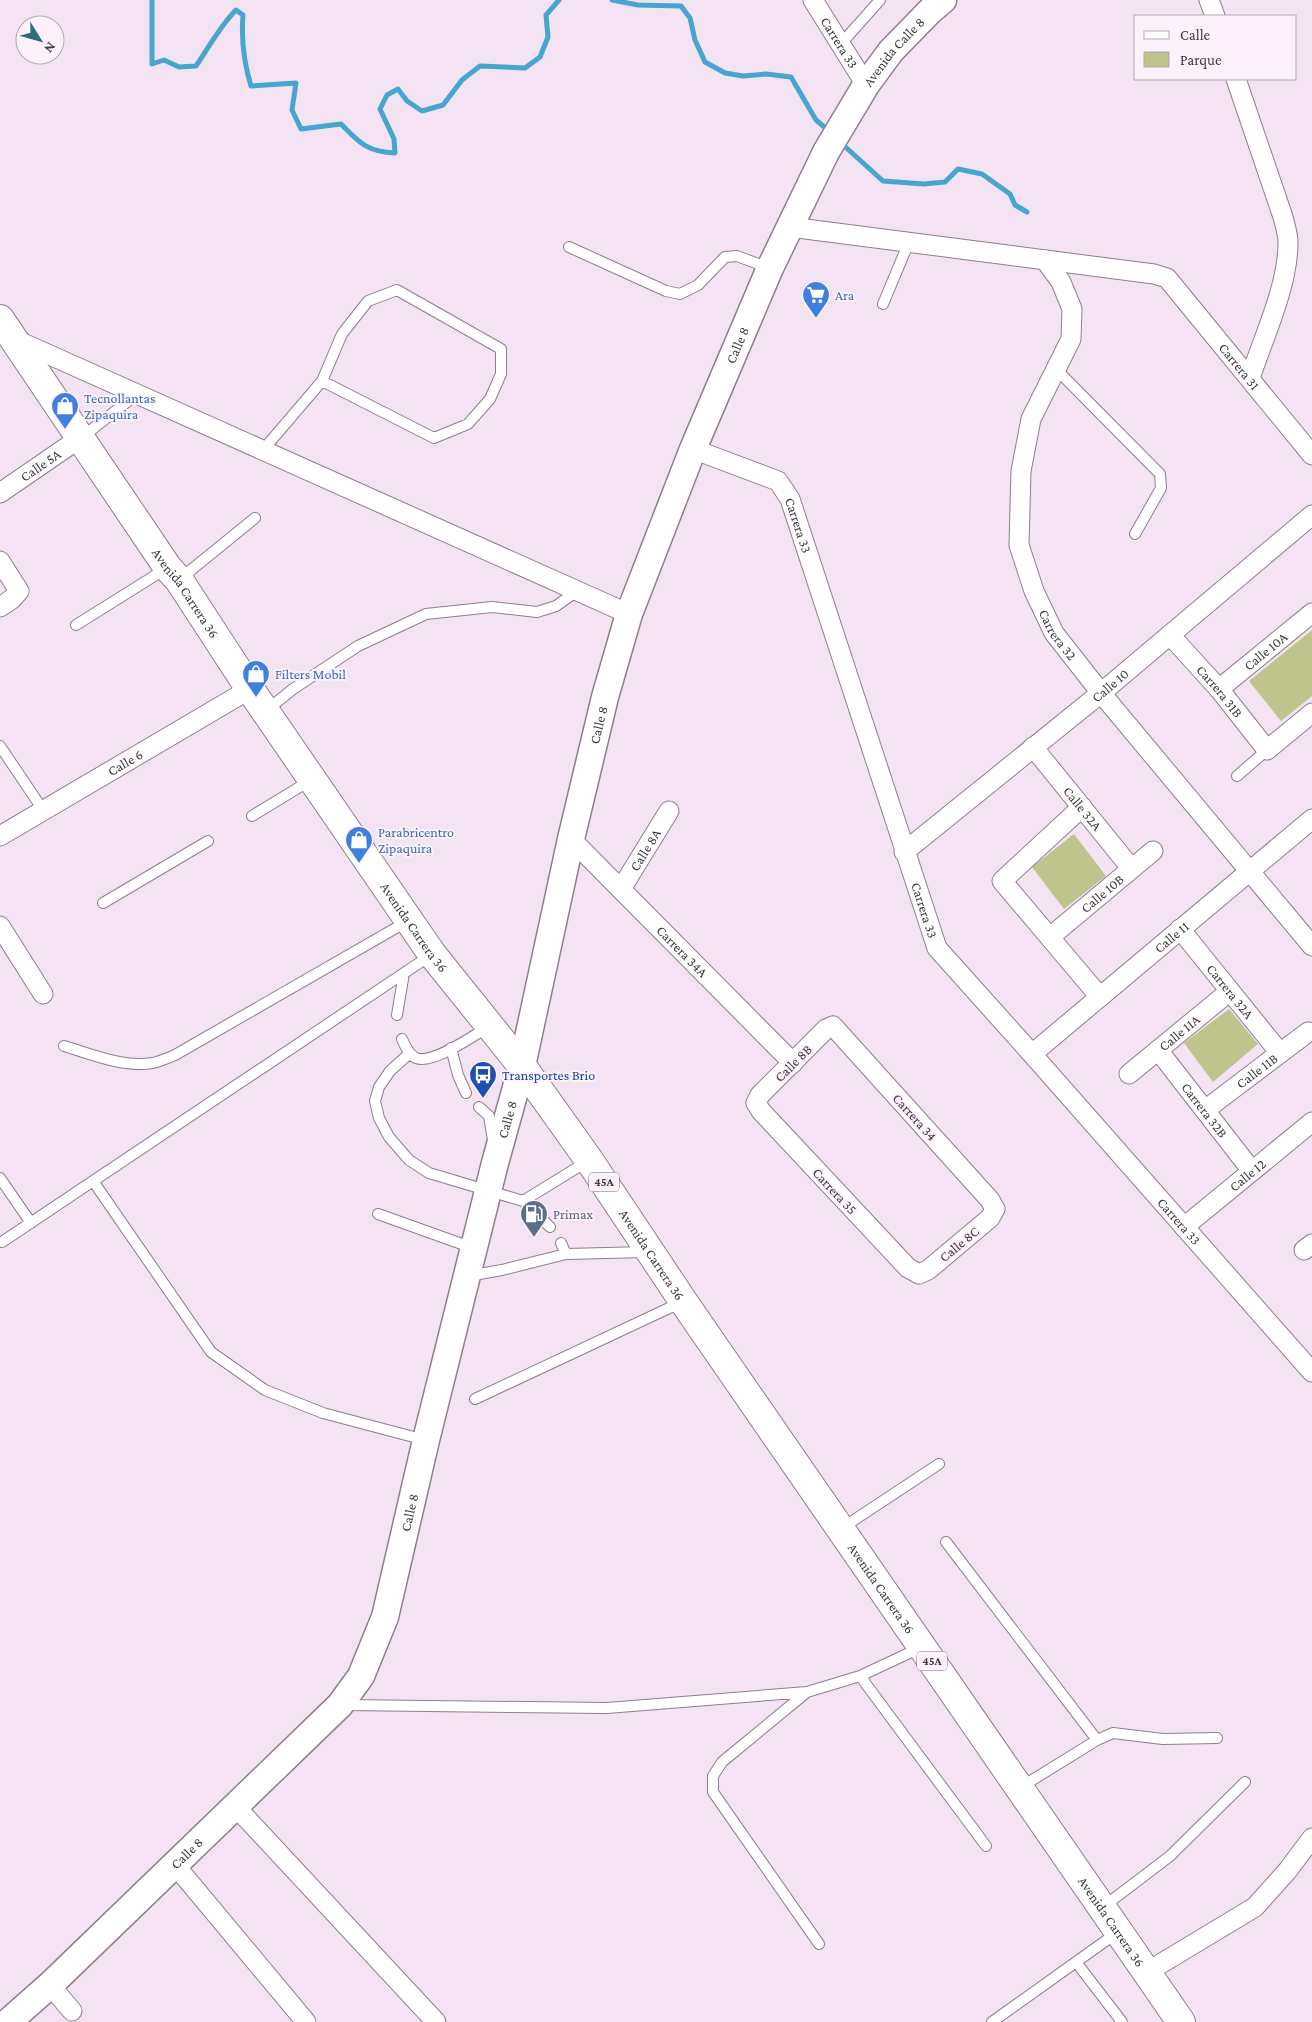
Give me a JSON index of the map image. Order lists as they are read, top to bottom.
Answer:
{
  "streets": {
    "main road": [
      "Avenida Calle 8",
      "Calle 8",
      "Avenida Carrera 36",
      "45A"
    ],
    "street": [
      "Carrera 33",
      "Carrera 31",
      "Calle 5A",
      "Carrera 32",
      "Calle 10A",
      "Calle 10",
      "Carrera 31B",
      "Calle 6",
      "Calle 32A",
      "Calle 8A",
      "Calle 10B",
      "Calle 11",
      "Carrera 34A",
      "Carrera 32A",
      "Calle 11A",
      "Calle 8B",
      "Calle 11B",
      "Carrera 32B",
      "Carrera 34",
      "Calle 12",
      "Carrera 35",
      "Calle 8C"
    ]
  },
  "crossings": [
    ["Carrera 33", "Avenida Calle 8"],
    ["Carrera 33", "Calle 8"],
    ["Carrera 33", "Calle 10"],
    ["Carrera 33", "Calle 11"],
    ["Carrera 33", "Calle 12"],
    ["Avenida Calle 8", "Calle 8"],
    ["Calle 8", "Avenida Carrera 36"],
    ["Calle 8", "Carrera 34A"],
    ["Carrera 31", "Carrera 32"],
    ["Calle 5A", "Avenida Carrera 36"],
    ["Avenida Carrera 36", "Calle 6"],
    ["Carrera 32", "Calle 10"],
    ["Carrera 32", "Calle 11"],
    ["Calle 10A", "Carrera 31B"],
    ["Calle 10", "Carrera 31B"],
    ["Calle 10", "Calle 32A"],
    ["Calle 32A", "Calle 10B"],
    ["Calle 8A", "Carrera 34A"],
    ["Calle 11", "Carrera 32A"],
    ["Carrera 34A", "Calle 8B"],
    ["Carrera 32A", "Calle 11A"],
    ["Carrera 32A", "Calle 11B"],
    ["Calle 11A", "Carrera 32B"],
    ["Calle 8B", "Carrera 34"],
    ["Calle 8B", "Carrera 35"],
    ["Calle 11B", "Carrera 32B"],
    ["Carrera 32B", "Calle 12"],
    ["Carrera 34", "Calle 8C"],
    ["Carrera 35", "Calle 8C"]
  ],
  "places": {
    "supermarket": ["Ara"],
    "shop": ["Tecnollantas Zipaquira", "Filters Mobil", "Parabricentro Zipaquira"],
    "bus stop": ["Transportes Brio"],
    "fuel station": ["Primax"]
  },
  "legend": ["Calle", "Parque"],
  "north": "bottom right"
}
